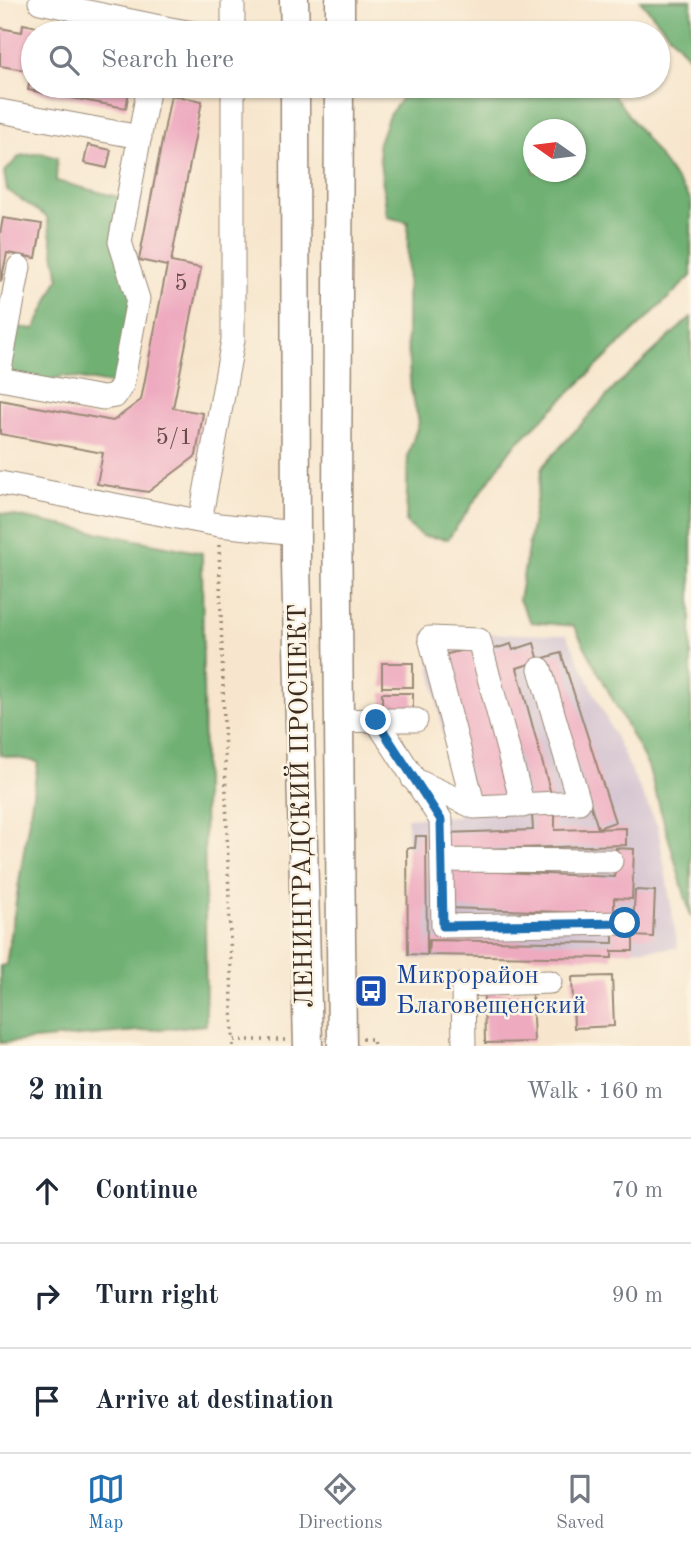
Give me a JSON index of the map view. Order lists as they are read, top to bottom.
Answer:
{
  "streets": {
    "main road": ["ЛЕНИНГРАДСКИЙ ПРОСПЕКТ"]
  },
  "places": {
    "bus stop": ["Микрорайон Благовещенский"]
  },
  "house_numbers": ["5", "5/1"],
  "north": "left",
  "page": {
    "search": "Search here",
    "heading": ["2 min", "Walk · 160 m"],
    "list": [
      ["Continue", "70 m"],
      ["Turn right", "90 m"],
      "Arrive at destination"
    ],
    "nav": ["Map", "Directions", "Saved"]
  }
}
